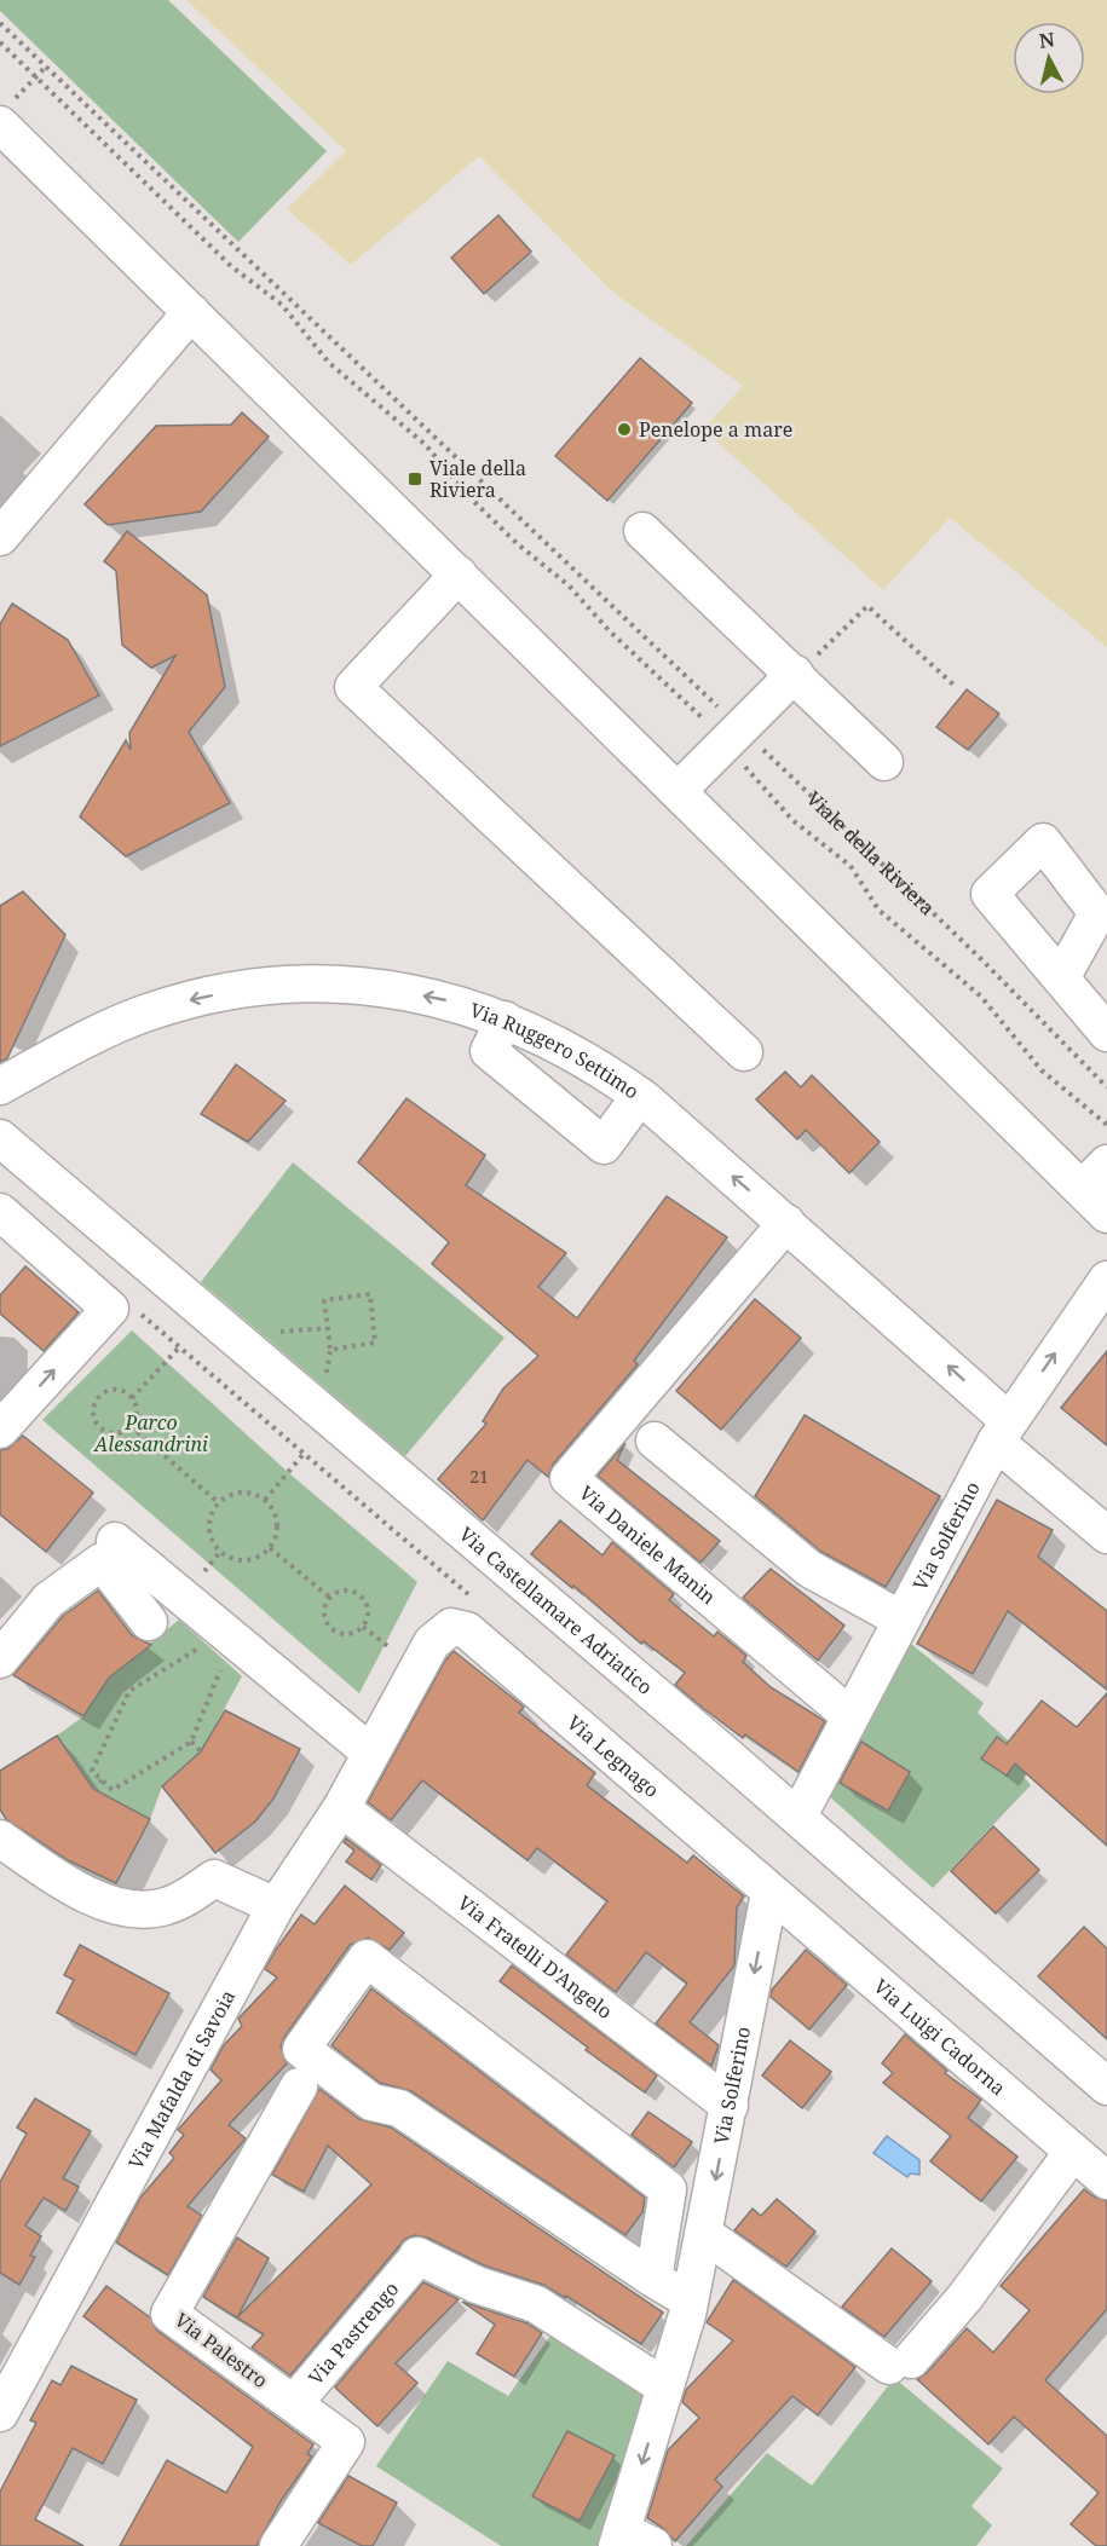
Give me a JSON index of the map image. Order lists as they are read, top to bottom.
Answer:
{
  "streets": {
    "street": [
      "Via Ruggero Settimo",
      "Via Solferino",
      "Via Daniele Manin",
      "Via Castellamare Adriatico",
      "Via Legnago",
      "Via Fratelli D'Angelo",
      "Via Luigi Cadorna",
      "Via Mafalda di Savoia",
      "Via Pastrengo",
      "Via Palestro"
    ],
    "path": ["Viale della Riviera"]
  },
  "crossings": [
    ["Via Ruggero Settimo", "Via Solferino"],
    ["Via Ruggero Settimo", "Via Daniele Manin"],
    ["Via Solferino", "Via Daniele Manin"],
    ["Via Solferino", "Via Legnago"],
    ["Via Solferino", "Via Fratelli D'Angelo"],
    ["Via Solferino", "Via Luigi Cadorna"],
    ["Via Solferino", "Via Pastrengo"],
    ["Via Legnago", "Via Luigi Cadorna"],
    ["Via Legnago", "Via Mafalda di Savoia"],
    ["Via Fratelli D'Angelo", "Via Mafalda di Savoia"],
    ["Via Pastrengo", "Via Palestro"]
  ],
  "one_way": ["Via Ruggero Settimo"],
  "parks": ["Parco Alessandrini"],
  "places": {
    "other": ["Penelope a mare"],
    "transit": ["Viale della Riviera"]
  },
  "house_numbers": ["21"],
  "north": "top"
}
